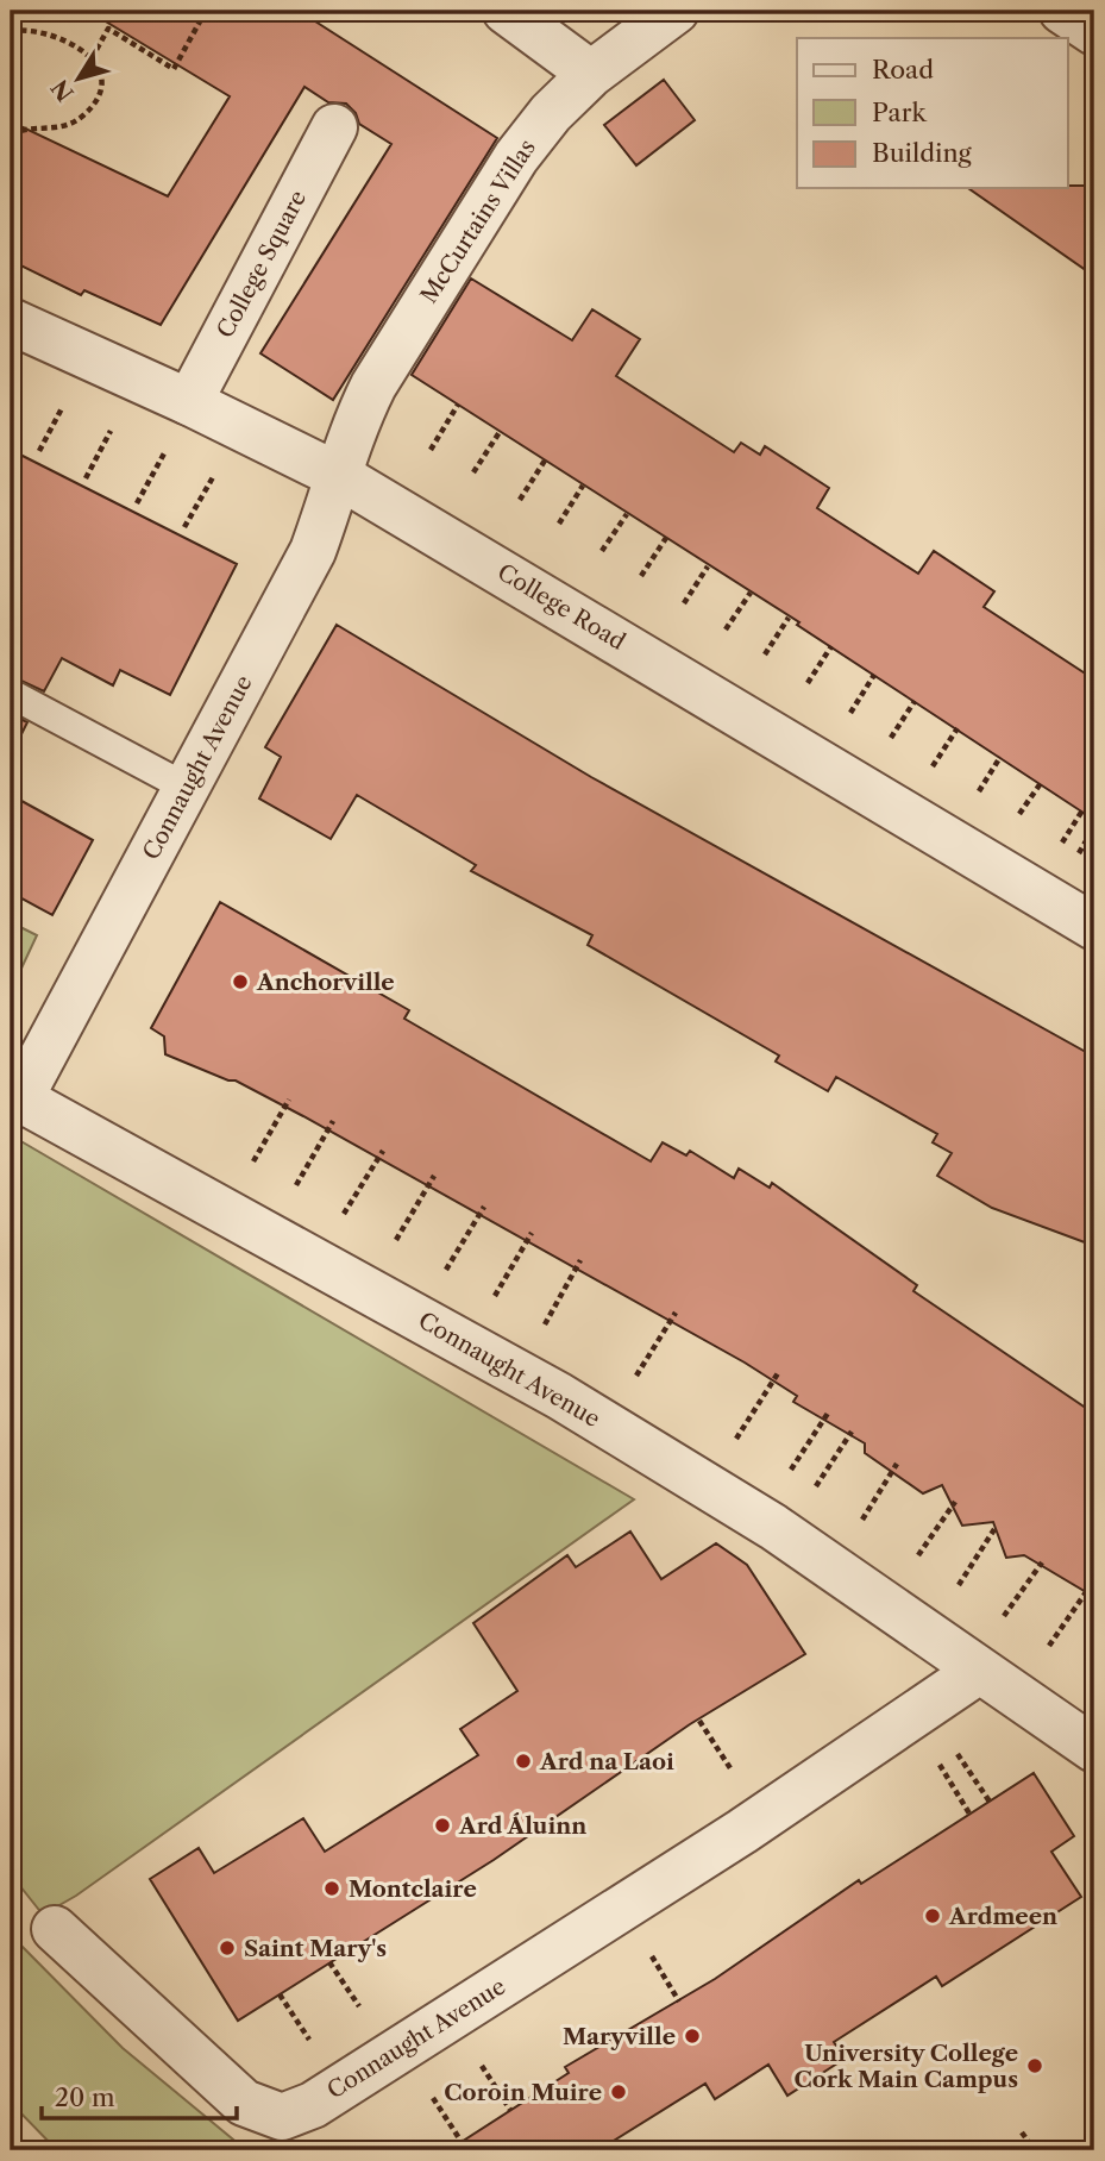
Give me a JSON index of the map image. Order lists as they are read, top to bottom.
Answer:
{
  "streets": {
    "street": [
      "McCurtains Villas",
      "College Square",
      "College Road",
      "Connaught Avenue"
    ]
  },
  "crossings": [
    ["McCurtains Villas", "College Road"],
    ["McCurtains Villas", "Connaught Avenue"],
    ["College Square", "College Road"],
    ["College Road", "Connaught Avenue"]
  ],
  "places": [
    "Anchorville",
    "Ard na Laoi",
    "Ard Áluinn",
    "Montclaire",
    "Ardmeen",
    "Saint Mary's",
    "Maryville",
    "University College Cork Main Campus",
    "Coroin Muire"
  ],
  "legend": ["Road", "Park", "Building"],
  "scale_bar": "20 m",
  "north": "bottom left"
}
